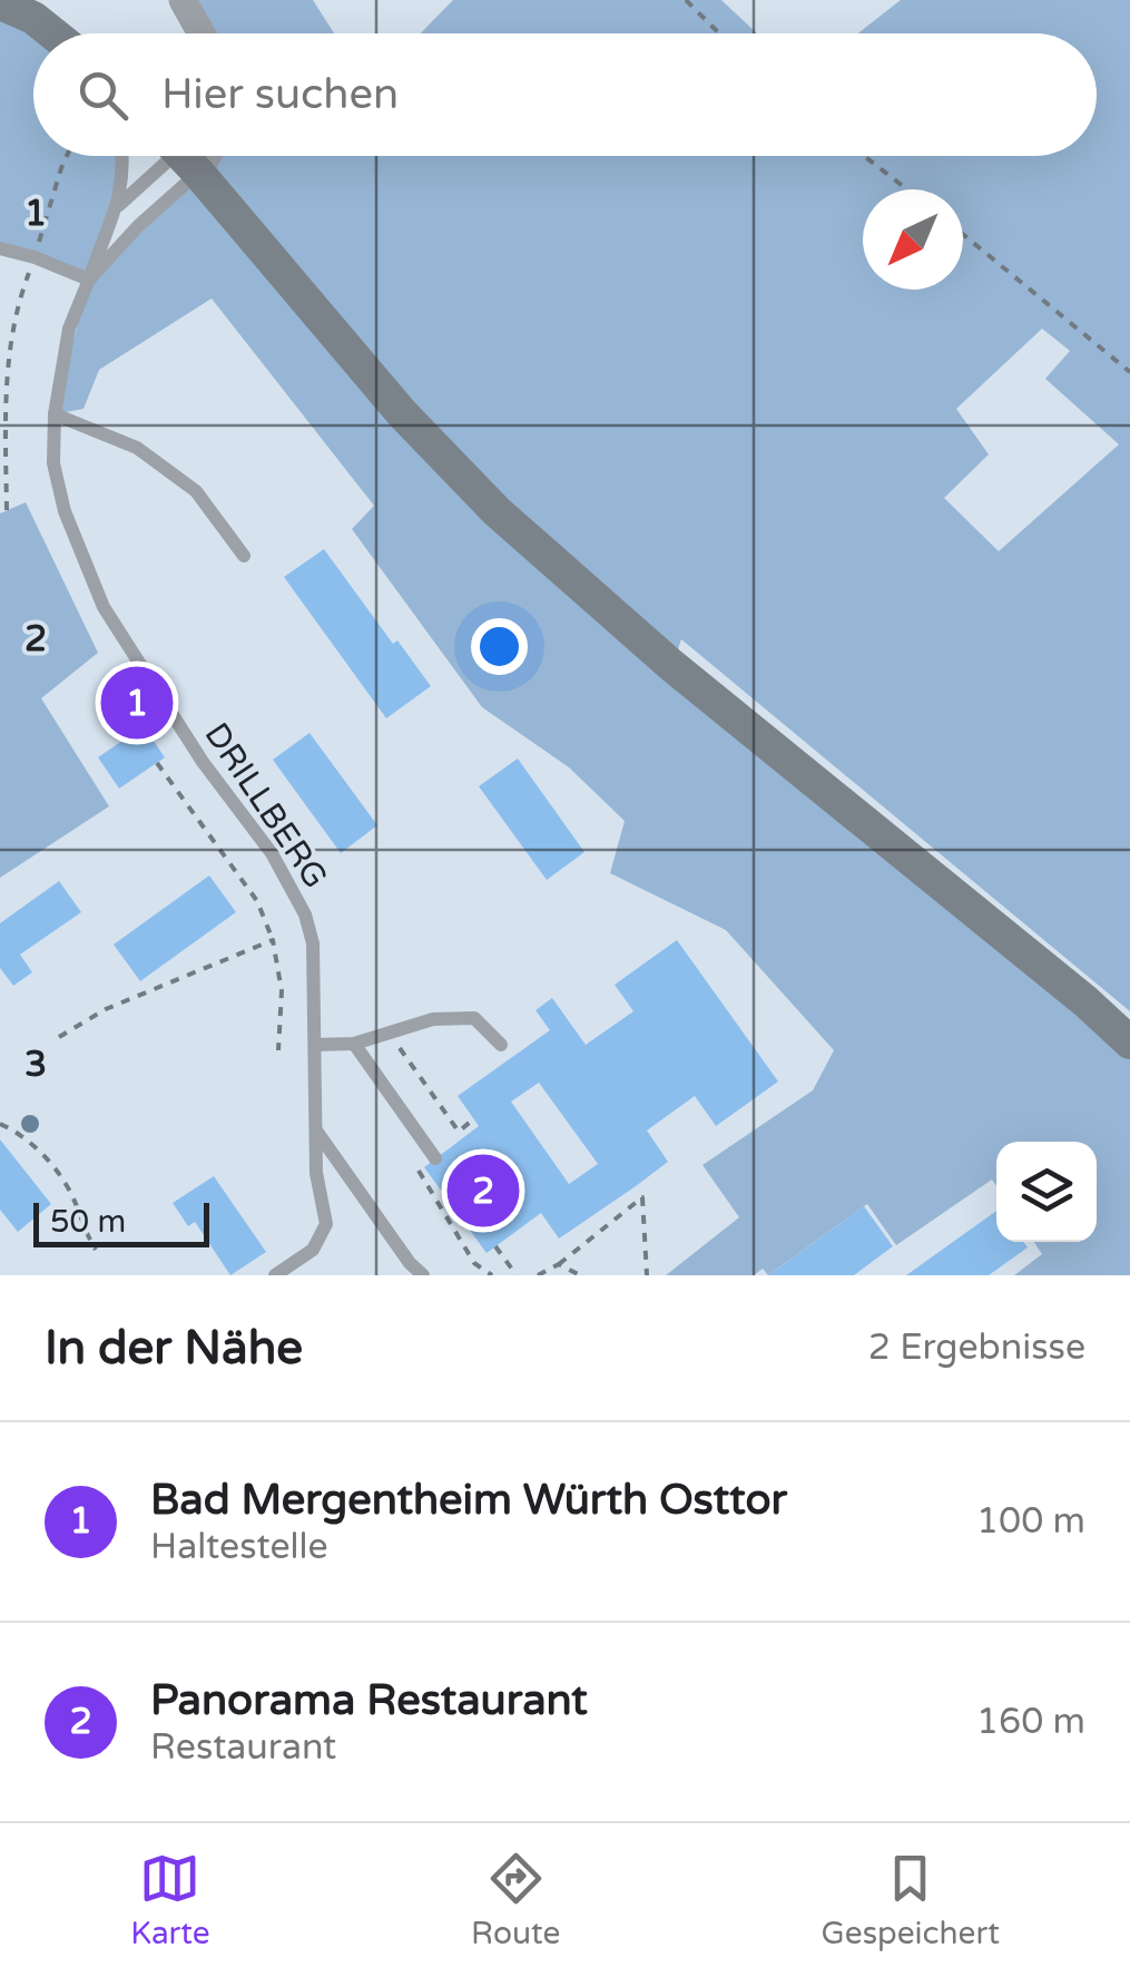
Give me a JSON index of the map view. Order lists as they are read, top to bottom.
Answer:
{
  "streets": {
    "lane": ["DRILLBERG"]
  },
  "scale_bar": "50 m",
  "north": "bottom left",
  "page": {
    "search": "Hier suchen",
    "pins": ["1", "2"],
    "scale": "50 m",
    "heading": ["In der Nähe", "2 Ergebnisse"],
    "list": [
      {
        "mark": "1",
        "name": "Bad Mergentheim Würth Osttor",
        "note": "Haltestelle",
        "value": "100 m"
      },
      {
        "mark": "2",
        "name": "Panorama Restaurant",
        "note": "Restaurant",
        "value": "160 m"
      }
    ],
    "nav": ["Karte", "Route", "Gespeichert"]
  },
  "grid": {
    "rows": ["1", "2", "3"]
  }
}
